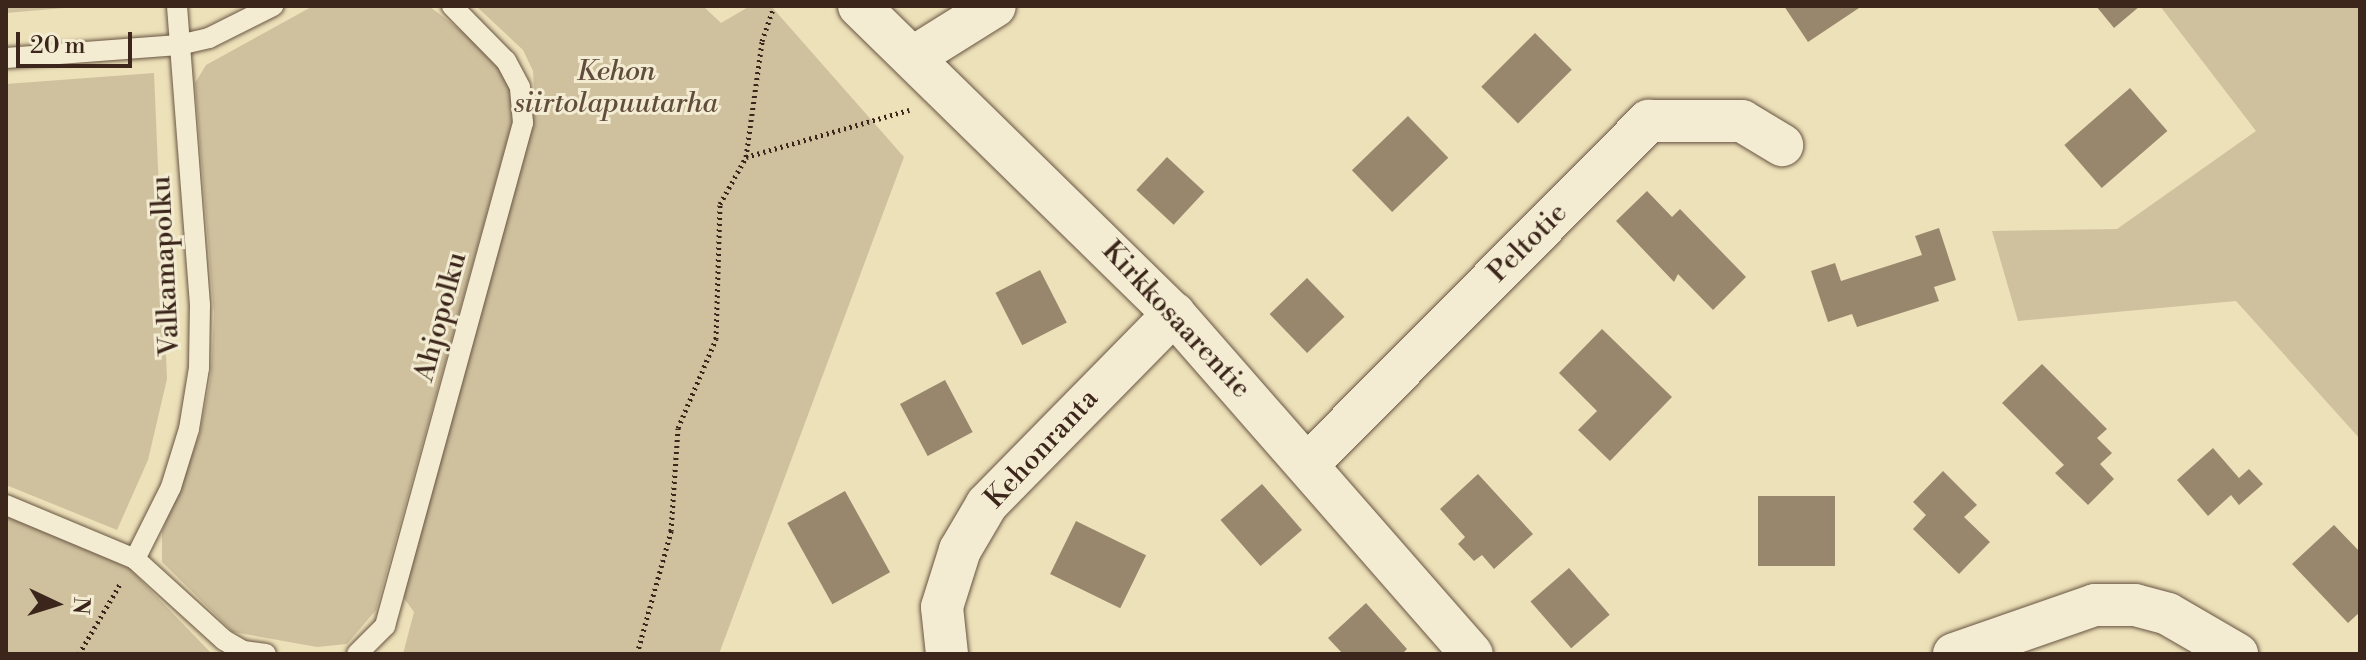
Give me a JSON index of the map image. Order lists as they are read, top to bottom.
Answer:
{
  "streets": {
    "street": ["Peltotie", "Kirkkosaarentie", "Kehonranta"],
    "lane": ["Valkamapolku", "Ahjopolku"]
  },
  "crossings": [
    ["Peltotie", "Kirkkosaarentie"],
    ["Kirkkosaarentie", "Kehonranta"]
  ],
  "parks": ["Kehon siirtolapuutarha"],
  "scale_bar": "20 m",
  "north": "right"
}
